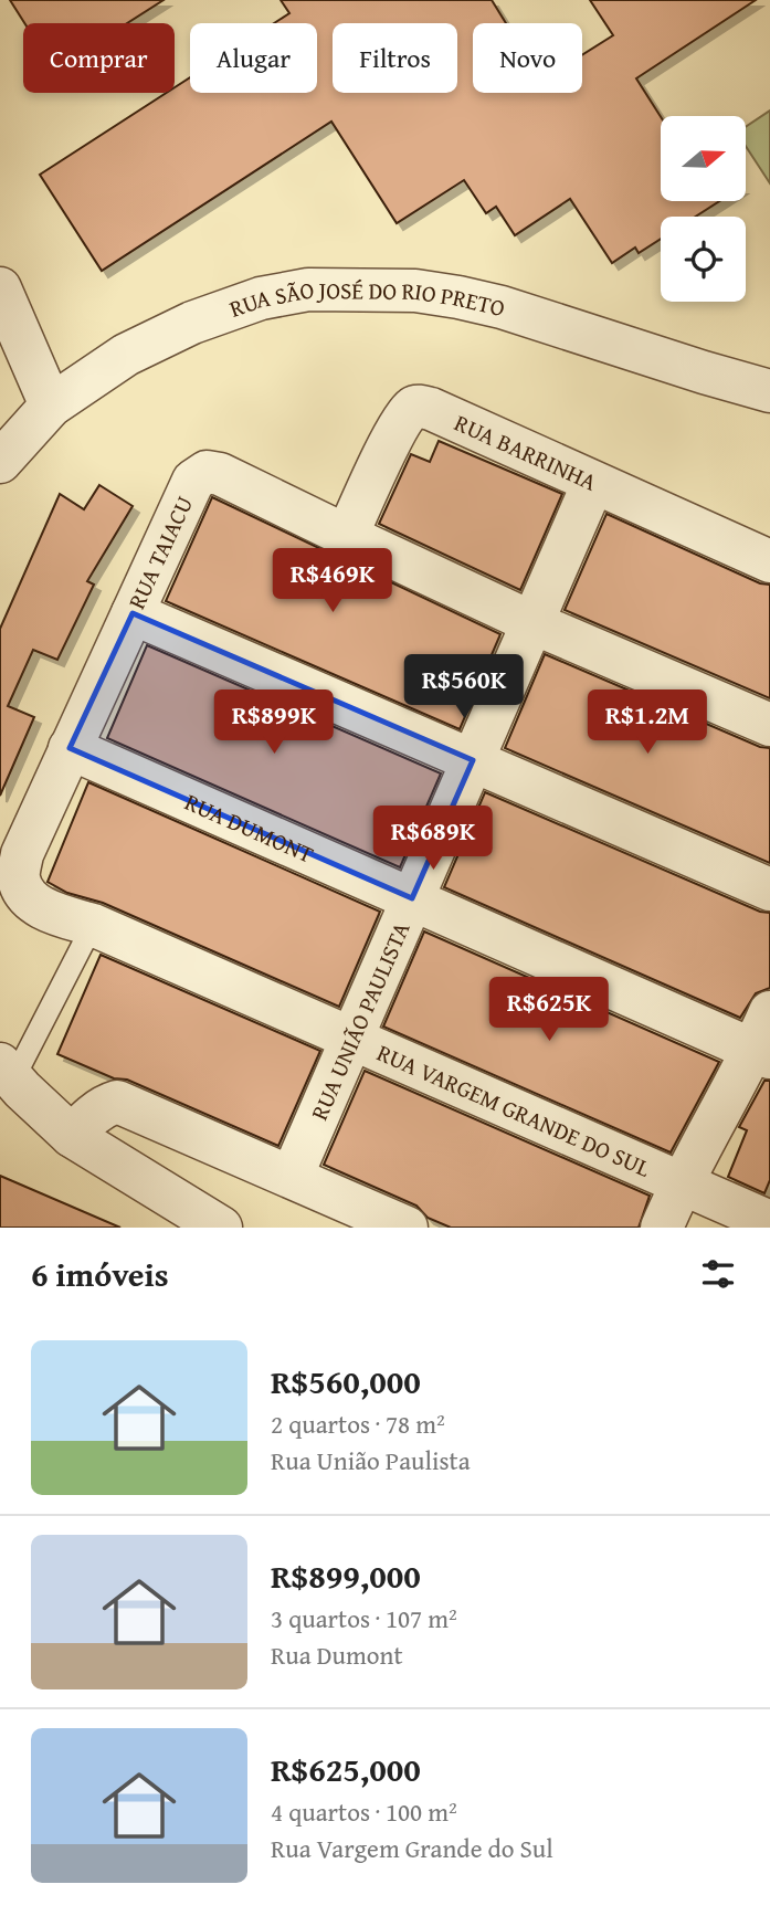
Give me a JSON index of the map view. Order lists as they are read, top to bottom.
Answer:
{
  "streets": {
    "street": [
      "RUA SÃO JOSÉ DO RIO PRETO",
      "RUA BARRINHA",
      "RUA TAIACU",
      "RUA DUMONT",
      "RUA UNIÃO PAULISTA",
      "RUA VARGEM GRANDE DO SUL"
    ]
  },
  "crossings": [
    ["RUA BARRINHA", "RUA TAIACU"],
    ["RUA BARRINHA", "RUA UNIÃO PAULISTA"],
    ["RUA TAIACU", "RUA DUMONT"],
    ["RUA TAIACU", "RUA UNIÃO PAULISTA"],
    ["RUA TAIACU", "RUA VARGEM GRANDE DO SUL"],
    ["RUA DUMONT", "RUA UNIÃO PAULISTA"],
    ["RUA UNIÃO PAULISTA", "RUA VARGEM GRANDE DO SUL"]
  ],
  "north": "right",
  "page": {
    "chip": [
      "Comprar",
      "Alugar",
      "Filtros",
      "Novo"
    ],
    "price": [
      "R$469K",
      "R$560K",
      "R$899K",
      "R$1.2M",
      "R$689K",
      "R$625K"
    ],
    "heading": "6 imóveis",
    "list": [
      {
        "name": "R$560,000",
        "note": "2 quartos · 78 m² · Rua União Paulista"
      },
      {
        "name": "R$899,000",
        "note": "3 quartos · 107 m² · Rua Dumont"
      },
      {
        "name": "R$625,000",
        "note": "4 quartos · 100 m² · Rua Vargem Grande do Sul"
      }
    ]
  }
}
